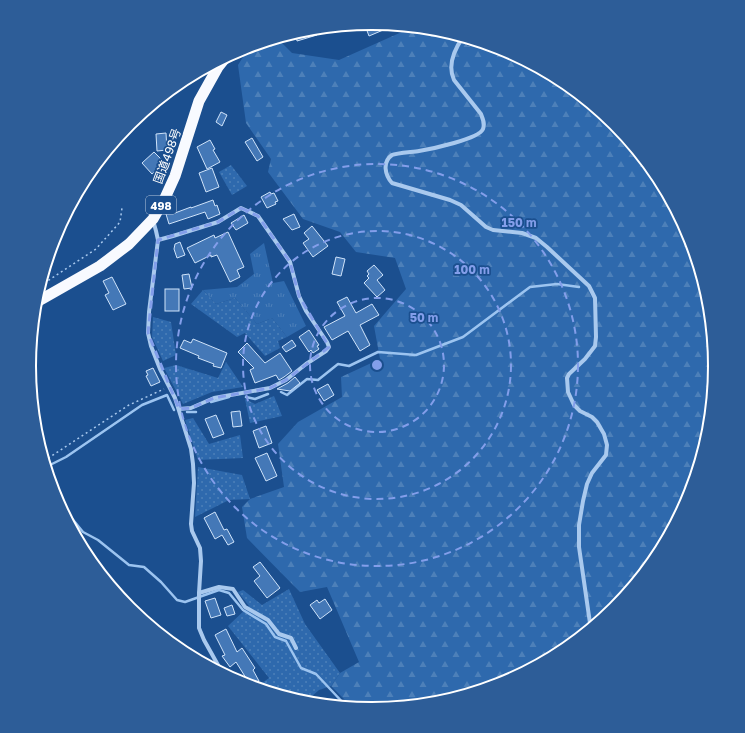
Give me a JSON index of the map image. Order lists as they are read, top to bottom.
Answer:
{
  "streets": {
    "highway": ["国道498号", "498"]
  },
  "rings": ["150 m", "100 m", "50 m"]
}
